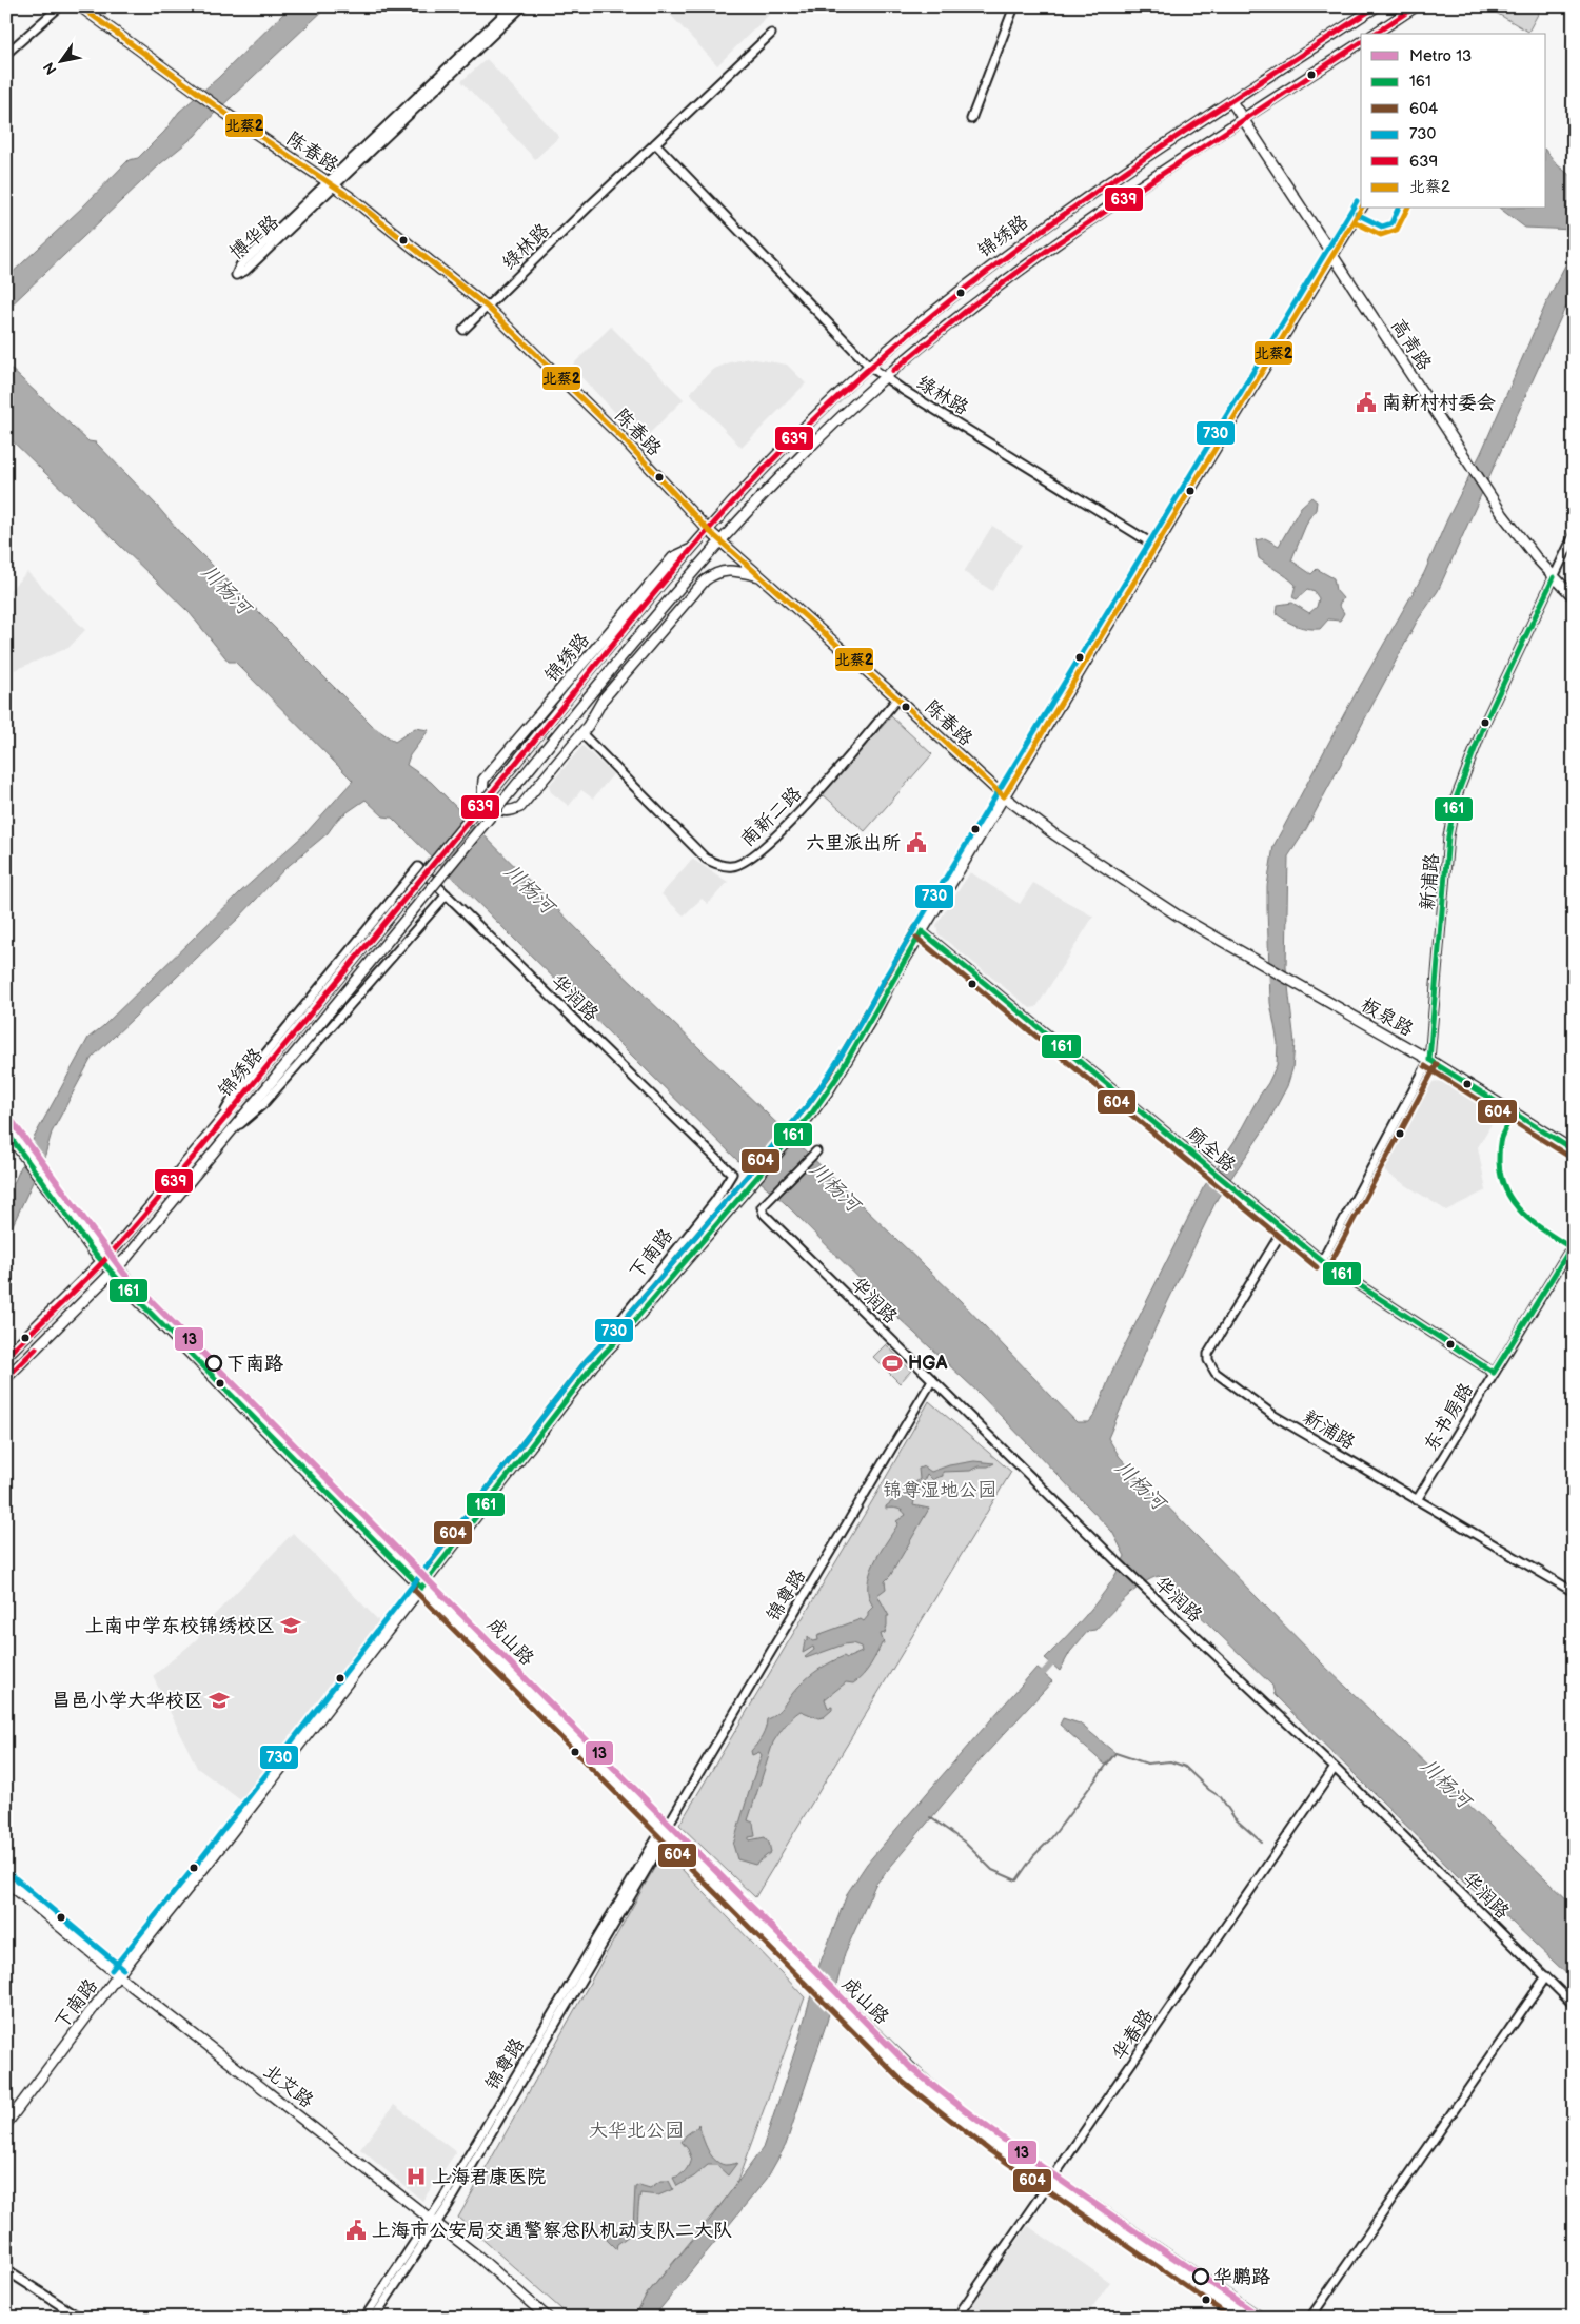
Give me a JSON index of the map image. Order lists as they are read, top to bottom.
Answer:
{
  "streets": {
    "main road": [
      "陈春路",
      "锦绣路",
      "高青路",
      "板泉路",
      "下南路",
      "成山路",
      "北艾路"
    ],
    "street": [
      "博华路",
      "绿林路",
      "南新二路",
      "新浦路",
      "华润路",
      "顾全路",
      "东书房路",
      "锦尊路",
      "华春路"
    ]
  },
  "crossings": [
    ["陈春路", "锦绣路"],
    ["陈春路", "博华路"],
    ["陈春路", "绿林路"],
    ["陈春路", "南新二路"],
    ["陈春路", "板泉路"],
    ["陈春路", "下南路"],
    ["锦绣路", "绿林路"],
    ["锦绣路", "高青路"],
    ["锦绣路", "南新二路"],
    ["锦绣路", "华润路"],
    ["锦绣路", "成山路"],
    ["绿林路", "下南路"],
    ["高青路", "新浦路"],
    ["高青路", "下南路"],
    ["新浦路", "板泉路"],
    ["新浦路", "顾全路"],
    ["新浦路", "东书房路"],
    ["华润路", "下南路"],
    ["华润路", "锦尊路"],
    ["华润路", "华春路"],
    ["顾全路", "下南路"],
    ["顾全路", "东书房路"],
    ["下南路", "成山路"],
    ["下南路", "北艾路"],
    ["锦尊路", "成山路"],
    ["锦尊路", "北艾路"],
    ["成山路", "华春路"]
  ],
  "water": ["川杨河"],
  "parks": ["锦尊湿地公园", "大华北公园"],
  "places": {
    "public building": ["南新村村委会", "六里派出所", "上海市公安局交通警察总队机动支队二大队"],
    "other": ["下南路", "华鹏路"],
    "sports": ["HGA"],
    "school or university": ["上南中学东校锦绣校区", "昌邑小学大华校区"],
    "hospital": ["上海君康医院"]
  },
  "lines": [
    "transit line 639",
    "transit line 北蔡2",
    "transit line 730",
    "transit line 161",
    "transit line 604",
    "metro line 13"
  ],
  "legend": [
    "Metro 13",
    "161",
    "604",
    "730",
    "639",
    "北蔡2"
  ],
  "north": "bottom left"
}
